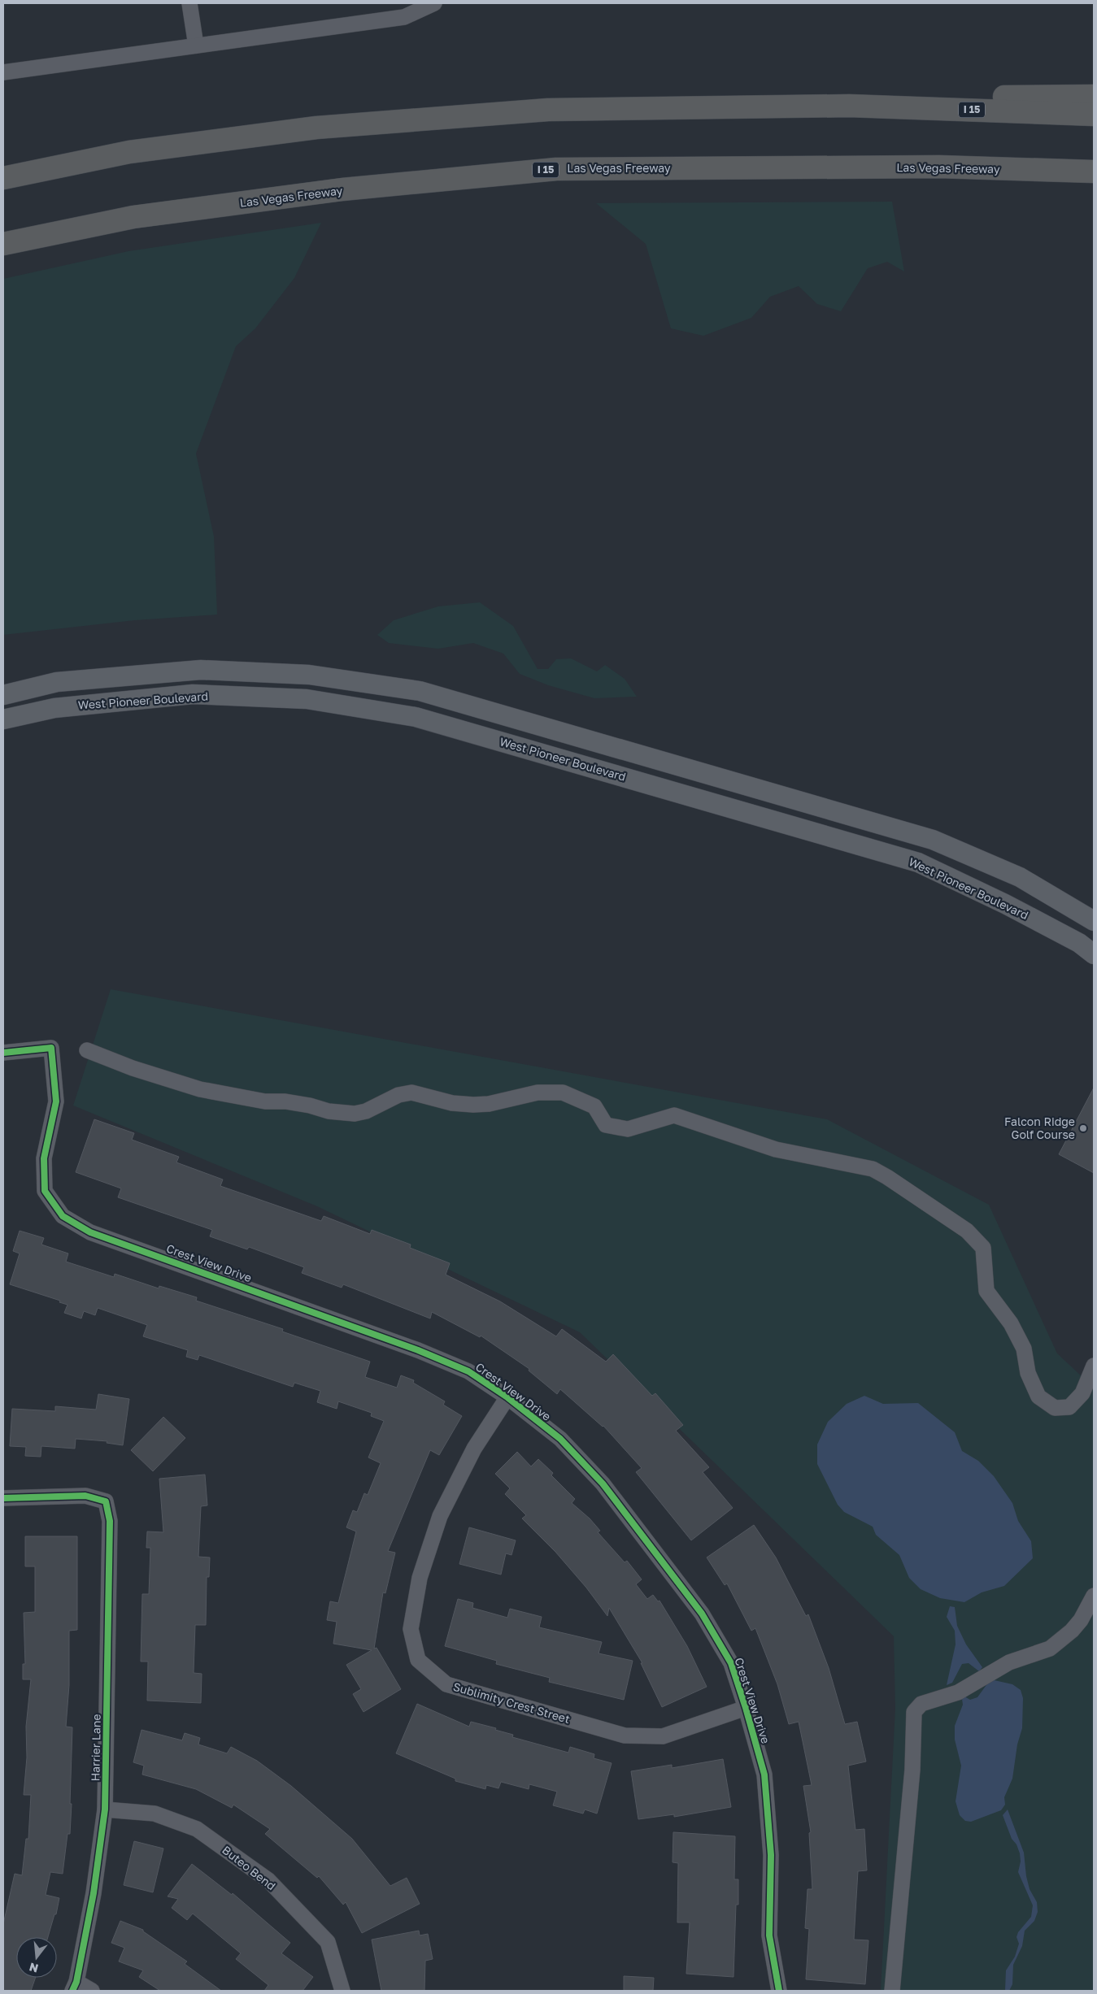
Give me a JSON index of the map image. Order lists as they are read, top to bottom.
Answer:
{
  "streets": {
    "highway": ["I 15", "Las Vegas Freeway"],
    "main road": ["West Pioneer Boulevard"],
    "street": [
      "Crest View Drive",
      "Sublimity Crest Street",
      "Harrier Lane",
      "Buteo Bend"
    ]
  },
  "crossings": [
    ["Crest View Drive", "Sublimity Crest Street"],
    ["Harrier Lane", "Buteo Bend"]
  ],
  "places": ["Falcon Ridge Golf Course"],
  "north": "bottom"
}
